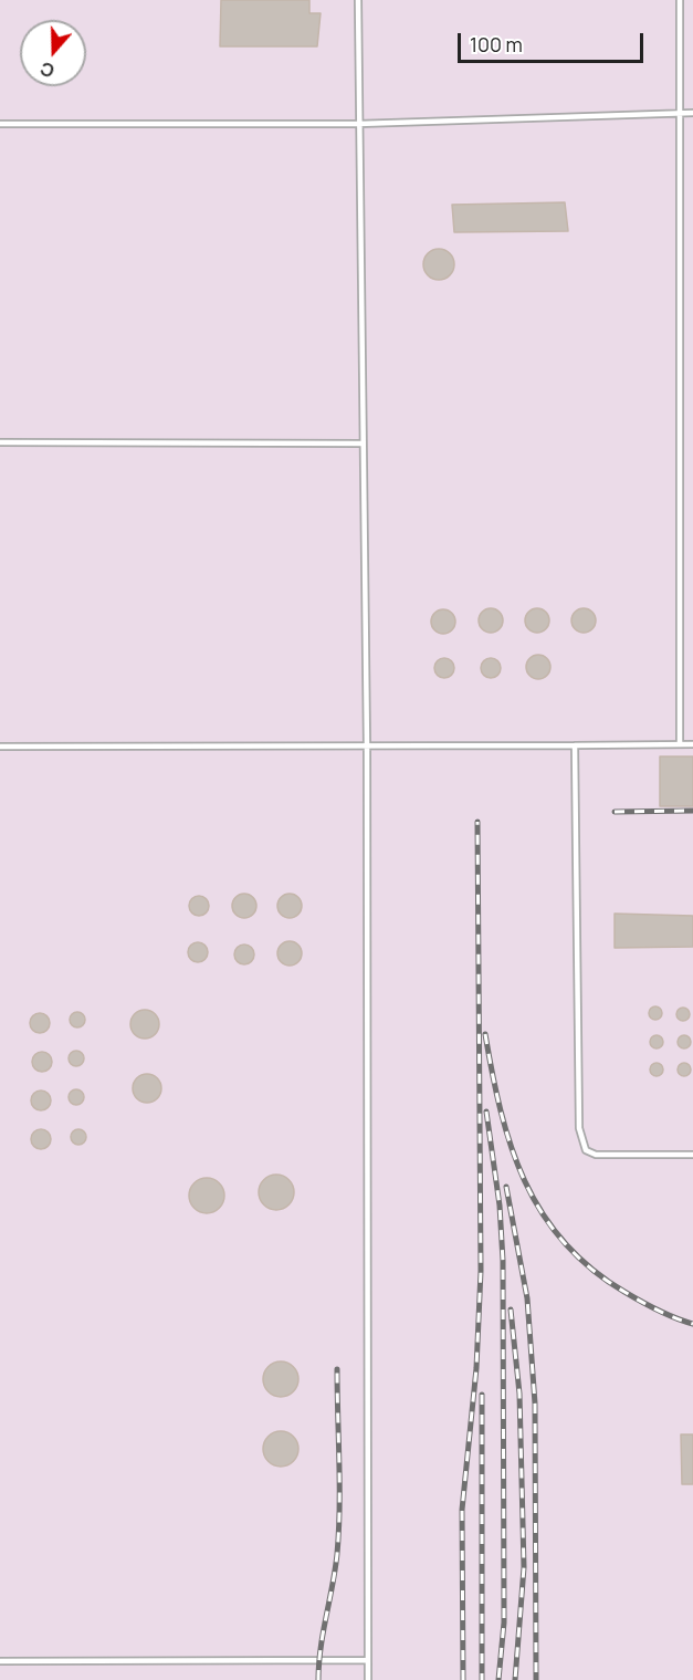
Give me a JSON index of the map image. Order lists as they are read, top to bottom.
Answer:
{
  "scale_bar": "100 m",
  "north": "bottom"
}
